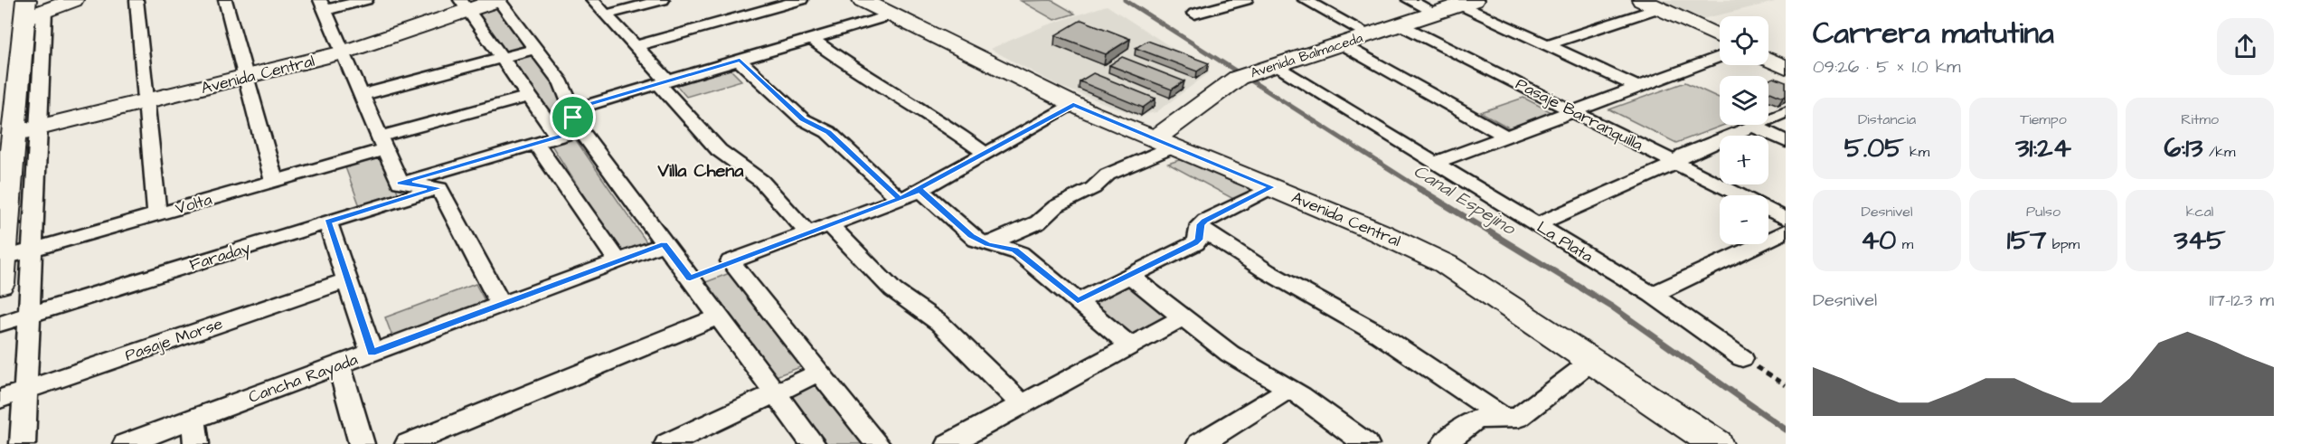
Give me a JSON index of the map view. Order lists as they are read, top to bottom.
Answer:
{
  "streets": {
    "street": [
      "Avenida Balmaceda",
      "Avenida Central",
      "Pasaje Barranquilla",
      "Volta",
      "La Plata",
      "Faraday",
      "Pasaje Morse",
      "Cancha Rayada"
    ]
  },
  "crossings": [
    ["Avenida Balmaceda", "Avenida Central"],
    ["Avenida Balmaceda", "Pasaje Barranquilla"],
    ["Avenida Balmaceda", "La Plata"]
  ],
  "districts": ["Villa Chena"],
  "water": ["Canal Espejino"],
  "page": {
    "heading": ["Carrera matutina", "09:26 · 5 × 1.0 km"],
    "map_buttons": ["+", "−"],
    "stats": [
      ["Distancia", "5.05 km"],
      ["Tiempo", "31:24"],
      ["Ritmo", "6:13 /km"],
      ["Desnivel", "40 m"],
      ["Pulso", "157 bpm"],
      ["kcal", "345"]
    ],
    "chart": ["Desnivel", "117–123 m"]
  }
}
